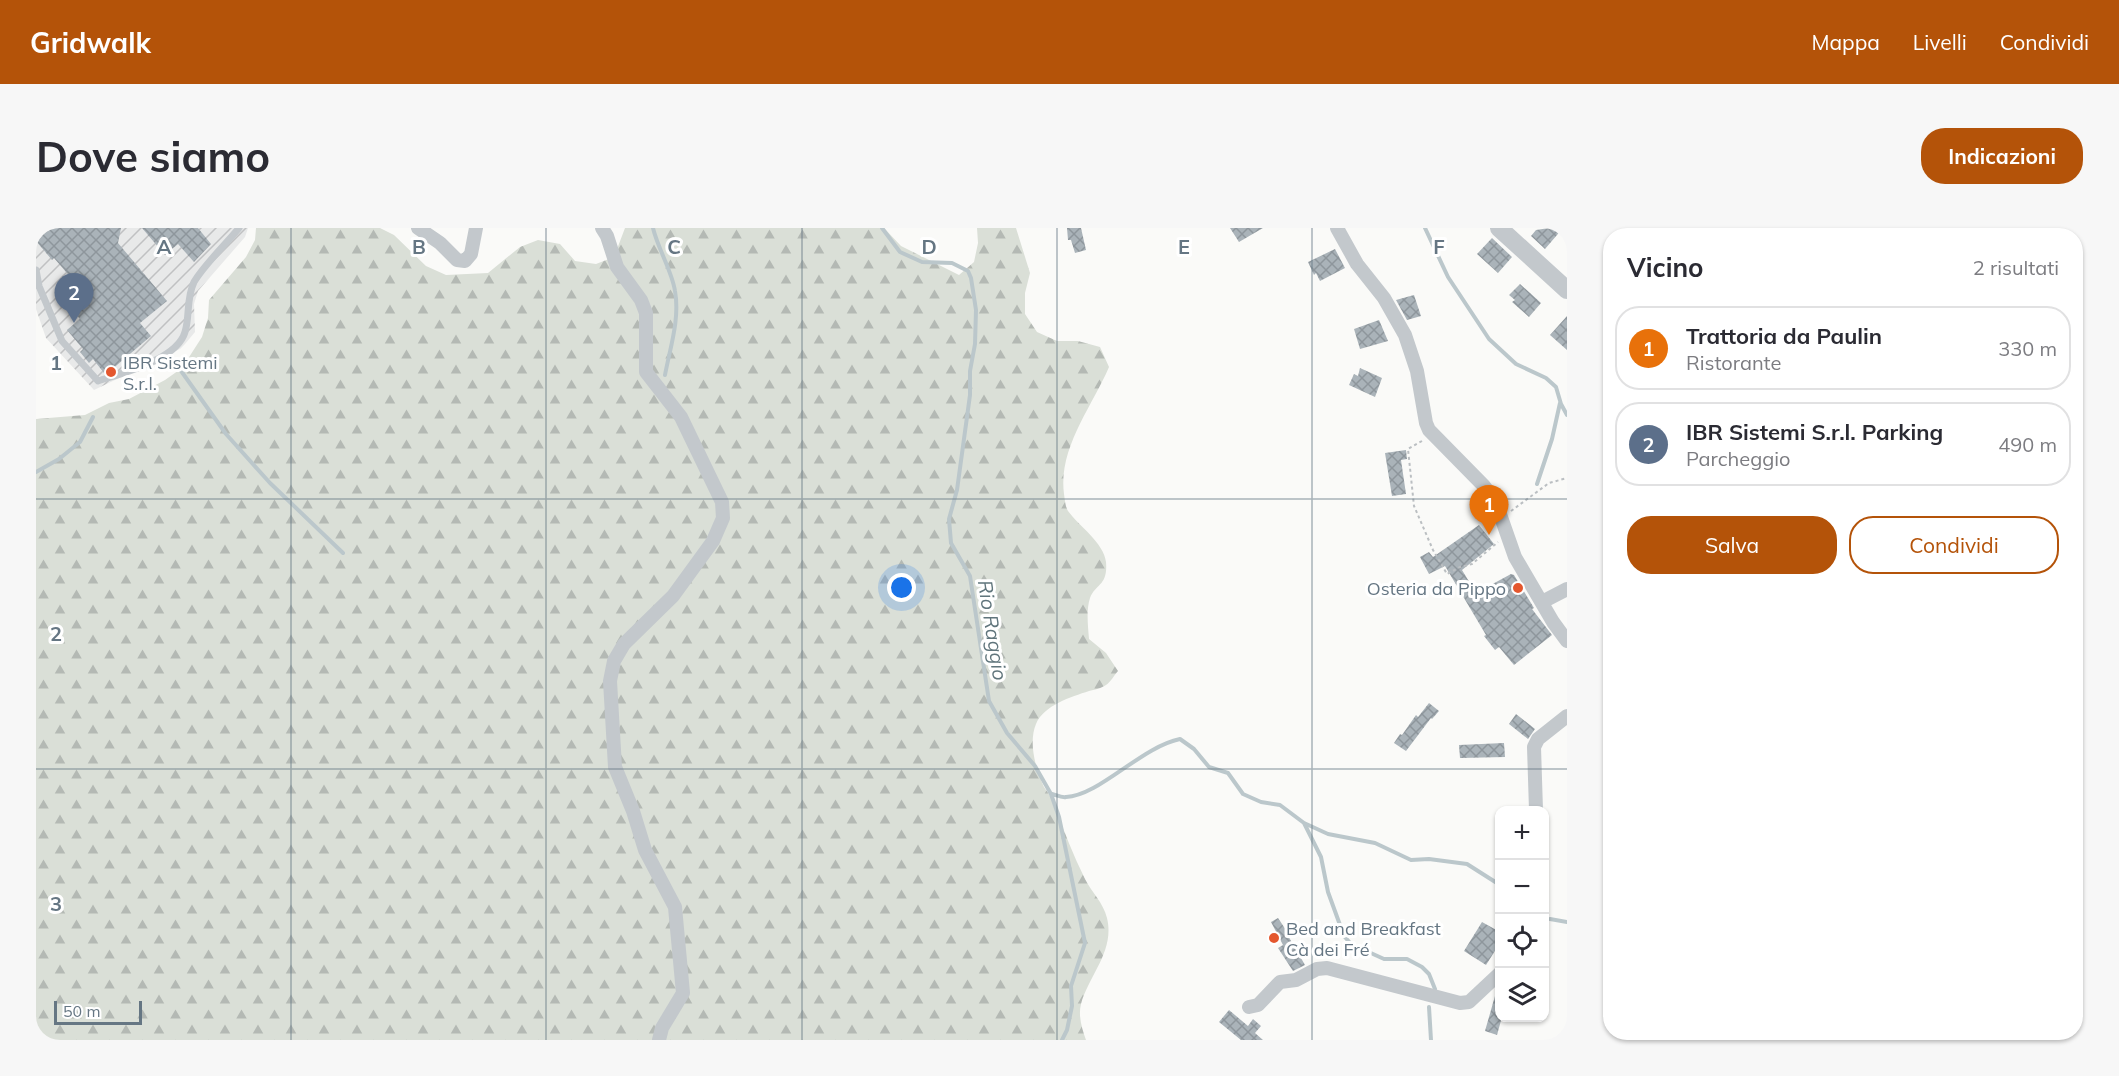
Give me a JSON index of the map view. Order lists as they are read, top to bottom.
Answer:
{
  "water": ["Rio Raggio"],
  "places": ["IBR Sistemi S.r.l.", "Osteria da Pippo", "Bed and Breakfast Cà dei Fré"],
  "scale_bar": "50 m",
  "page": {
    "header": "Gridwalk",
    "nav": ["Mappa", "Livelli", "Condividi"],
    "buttons": [
      "Indicazioni",
      ["Salva", "Condividi"]
    ],
    "title": "Dove siamo",
    "heading": ["Vicino", "2 risultati"],
    "pins": ["2", "1"],
    "list": [
      {
        "mark": "1",
        "name": "Trattoria da Paulin",
        "note": "Ristorante",
        "value": "330 m"
      },
      {
        "mark": "2",
        "name": "IBR Sistemi S.r.l. Parking",
        "note": "Parcheggio",
        "value": "490 m"
      }
    ],
    "map_buttons": ["+", "−"],
    "scale": "50 m"
  },
  "grid": {
    "columns": [
      "A",
      "B",
      "C",
      "D",
      "E",
      "F"
    ],
    "rows": ["1", "2", "3"]
  }
}
